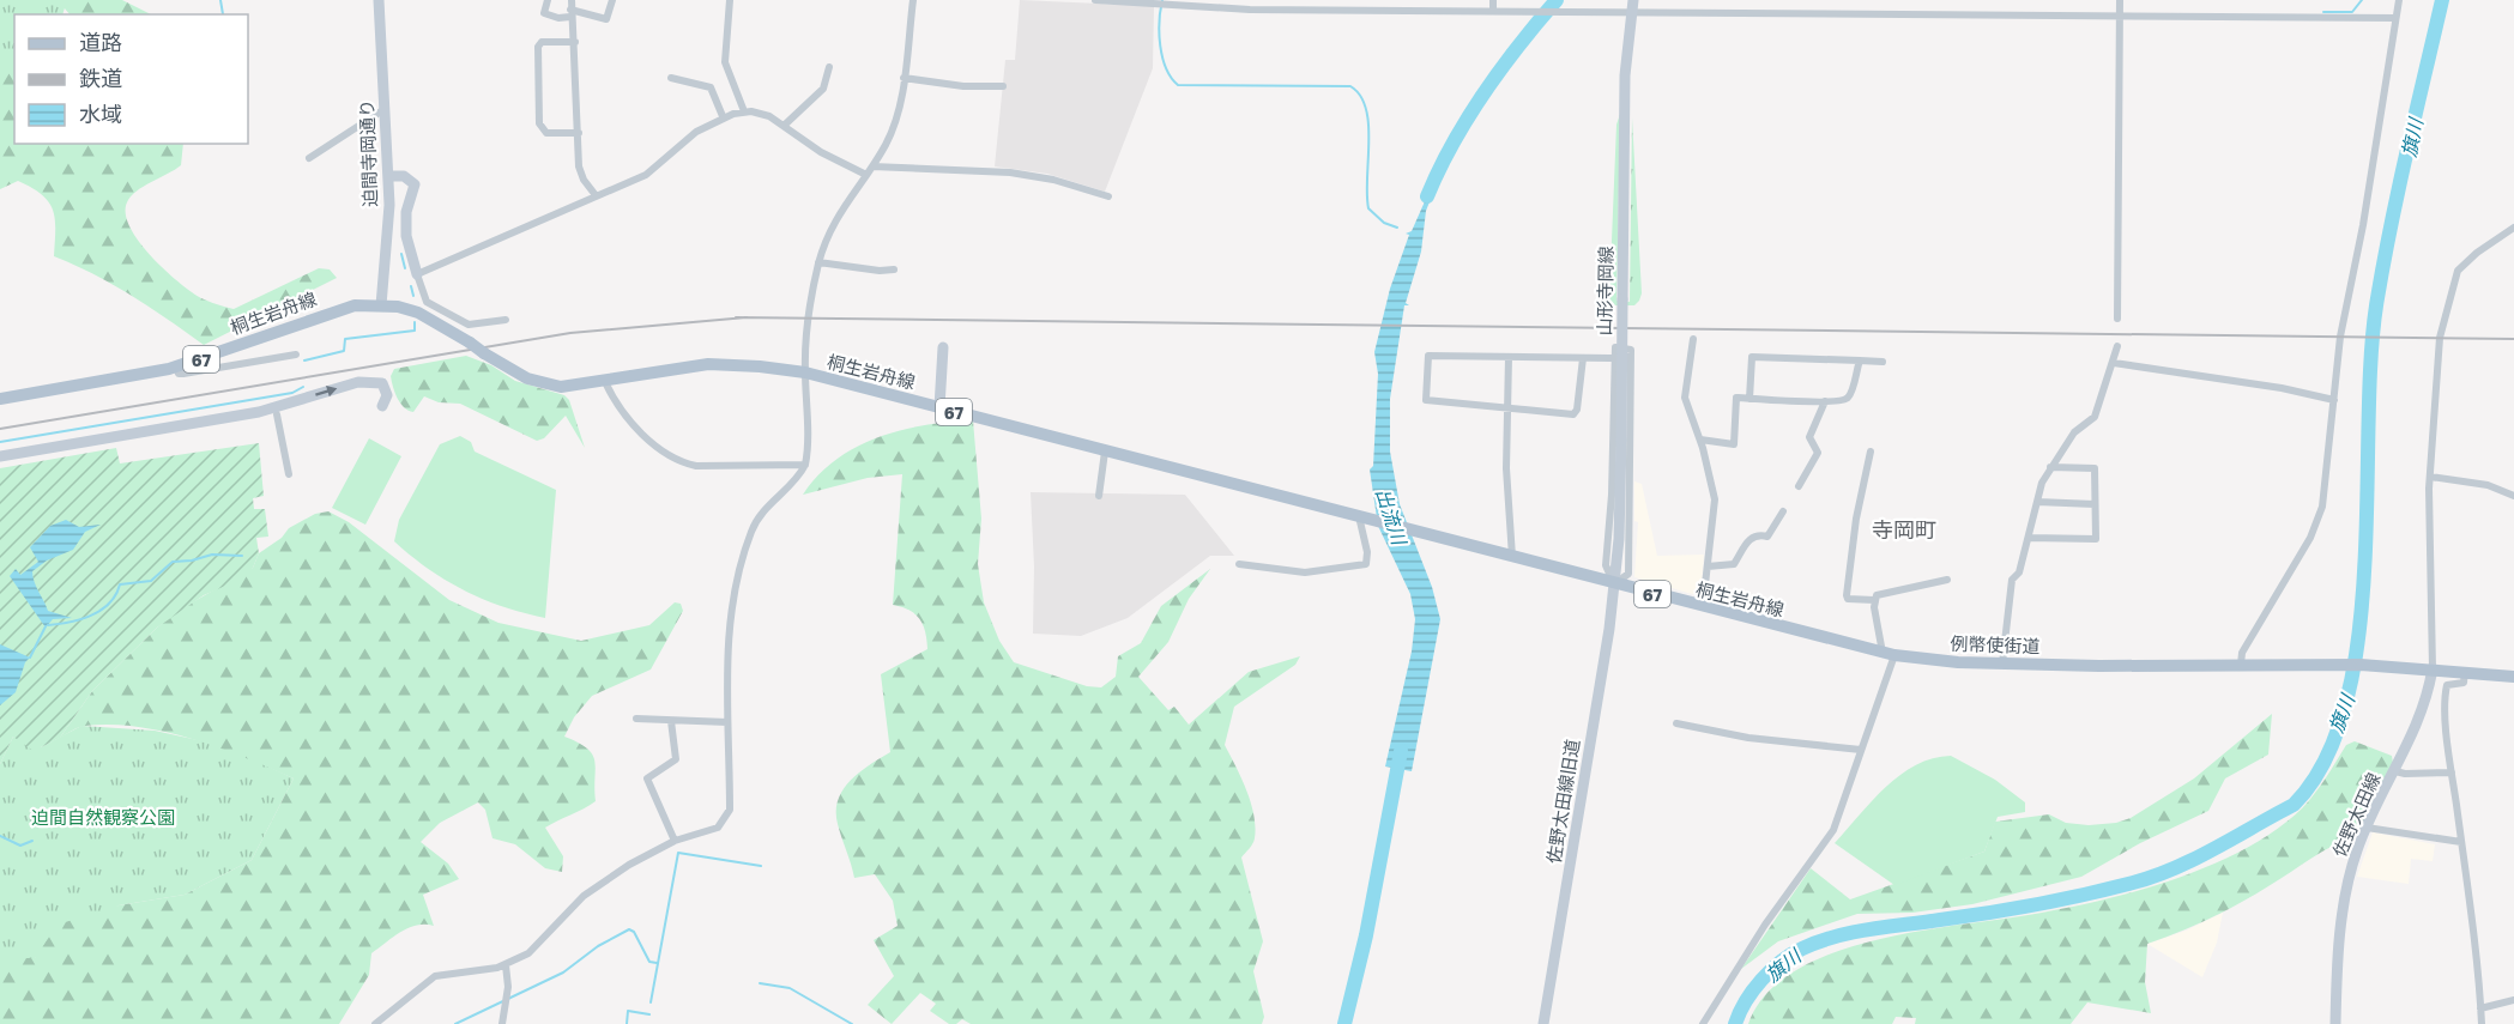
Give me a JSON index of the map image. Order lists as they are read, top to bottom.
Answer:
{
  "streets": {
    "main road": ["桐生岩舟線", "67", "例幣使街道"],
    "street": [
      "迫間寺岡通り",
      "山形寺岡線",
      "佐野太田線旧道",
      "佐野太田線"
    ]
  },
  "crossings": [
    ["迫間寺岡通り", "桐生岩舟線"],
    ["山形寺岡線", "桐生岩舟線"],
    ["山形寺岡線", "佐野太田線旧道"],
    ["桐生岩舟線", "例幣使街道"],
    ["桐生岩舟線", "佐野太田線旧道"],
    ["例幣使街道", "佐野太田線"]
  ],
  "districts": ["寺岡町"],
  "water": ["旗川", "出流川"],
  "parks": ["迫間自然観察公園"],
  "legend": ["道路", "鉄道", "水域"]
}
